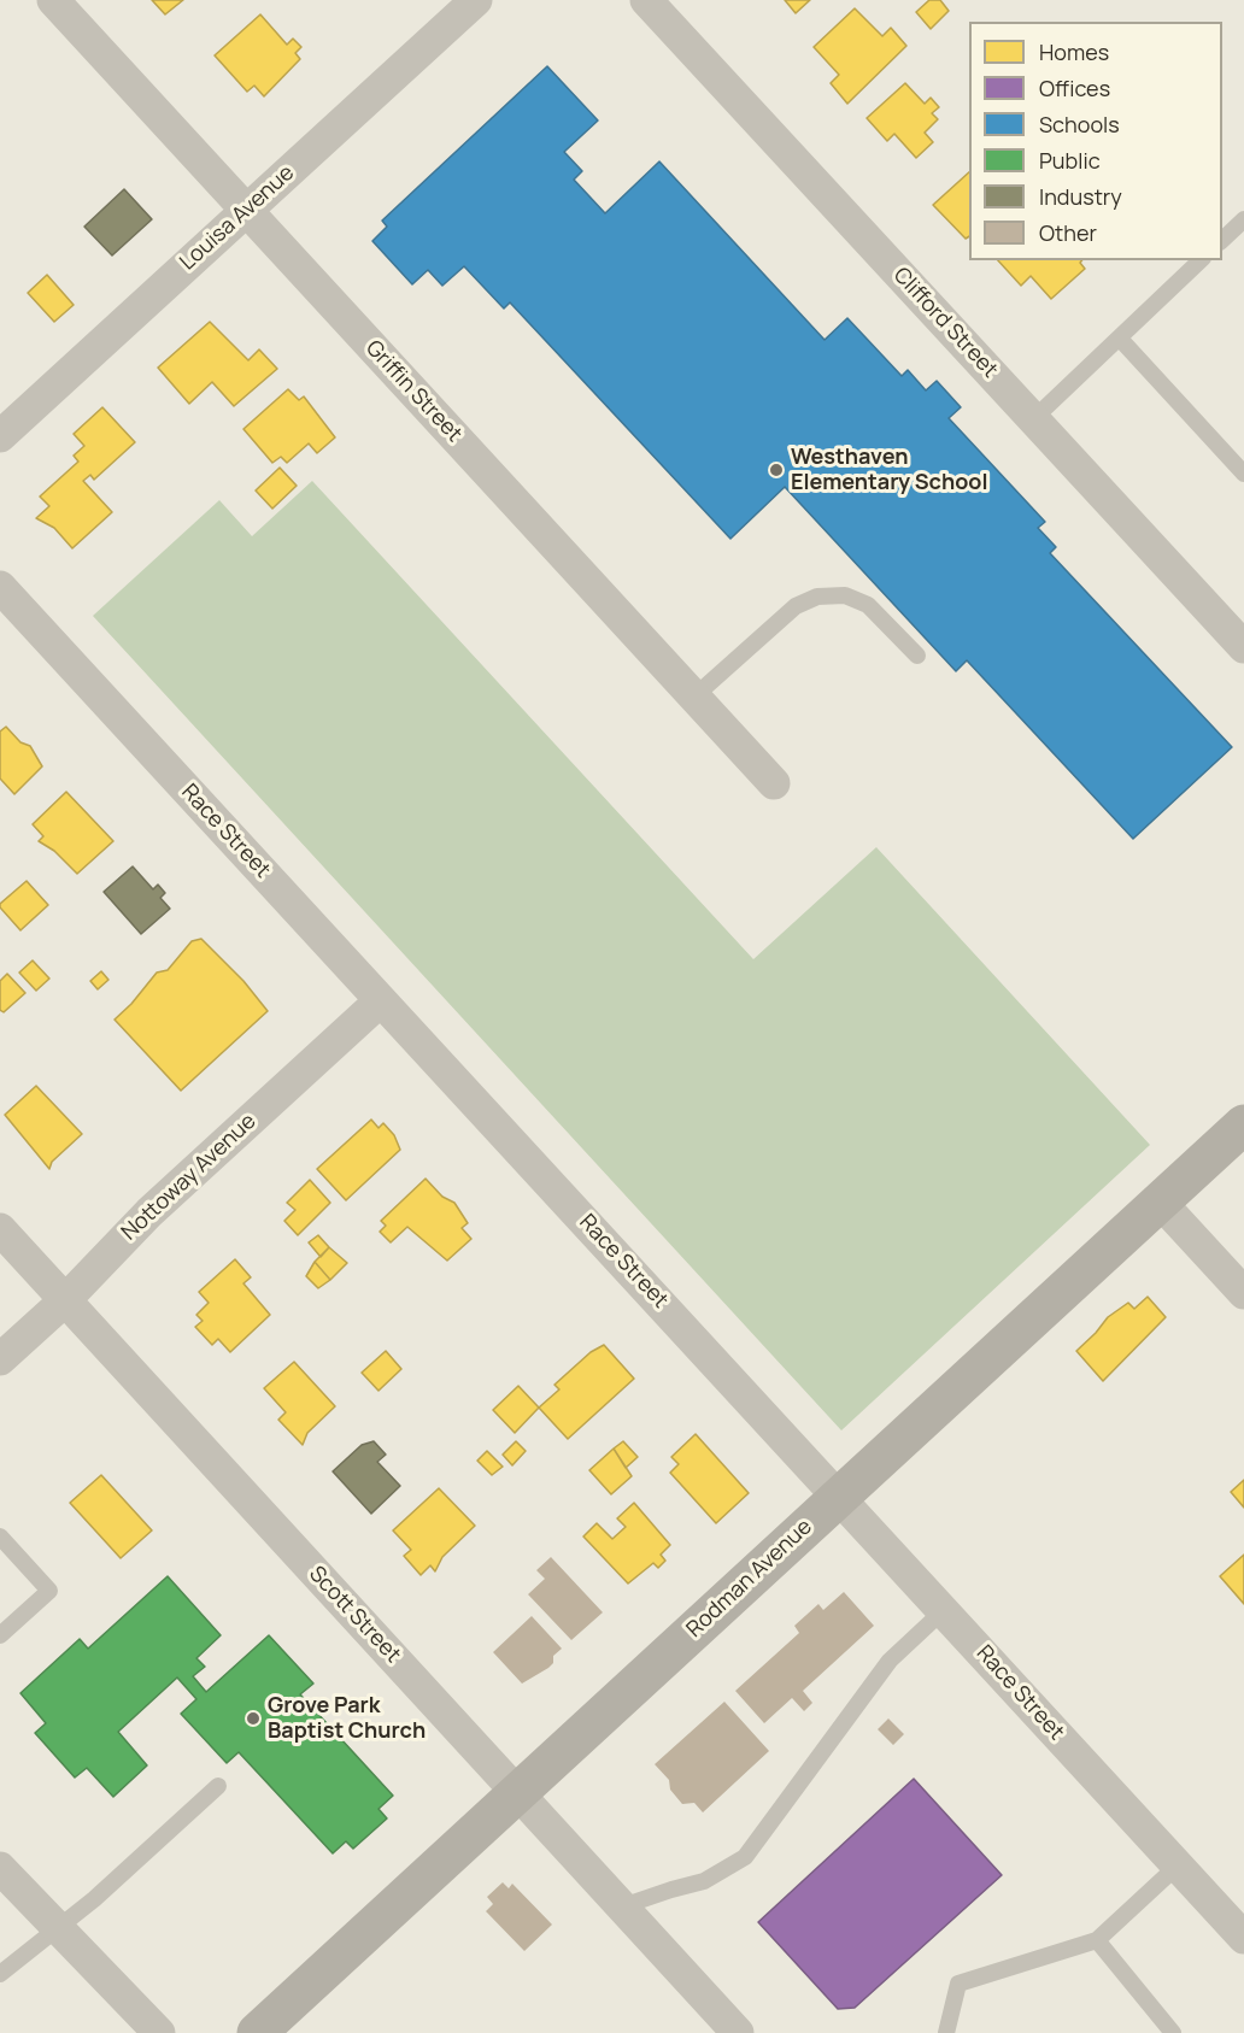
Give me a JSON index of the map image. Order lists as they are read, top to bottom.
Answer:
{
  "streets": {
    "street": [
      "Louisa Avenue",
      "Clifford Street",
      "Griffin Street",
      "Race Street",
      "Nottoway Avenue",
      "Rodman Avenue",
      "Scott Street"
    ]
  },
  "crossings": [
    ["Louisa Avenue", "Griffin Street"],
    ["Race Street", "Nottoway Avenue"],
    ["Race Street", "Rodman Avenue"],
    ["Nottoway Avenue", "Scott Street"],
    ["Rodman Avenue", "Scott Street"]
  ],
  "places": ["Westhaven Elementary School", "Grove Park Baptist Church"],
  "legend": [
    "Homes",
    "Offices",
    "Schools",
    "Public",
    "Industry",
    "Other"
  ]
}
